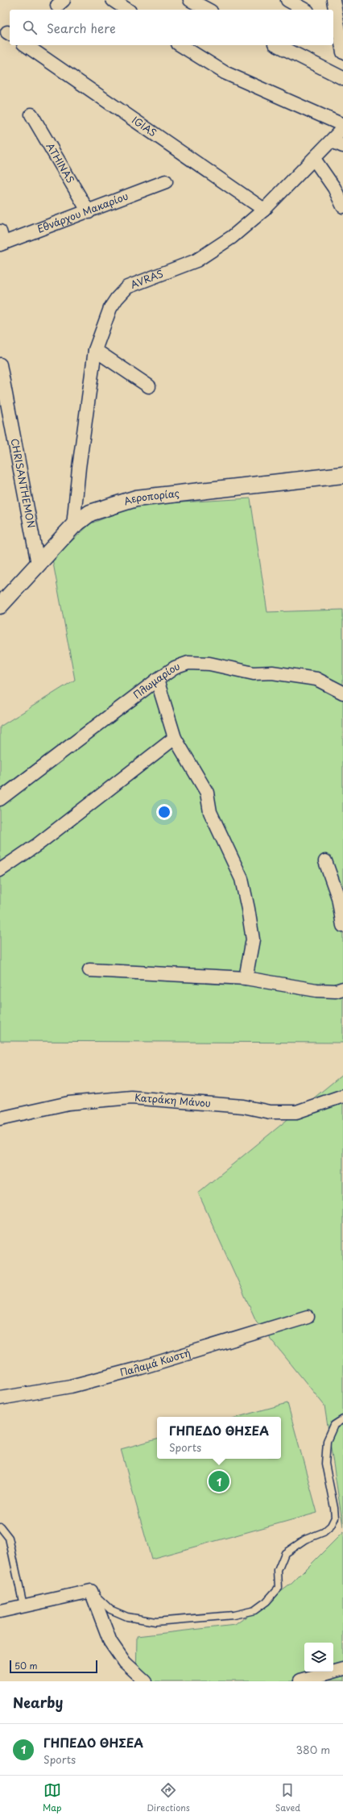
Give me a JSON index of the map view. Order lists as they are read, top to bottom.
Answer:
{
  "streets": {
    "street": [
      "IGIAS",
      "ATHINAS",
      "Εθνάρχου Μακαρίου",
      "AVRAS",
      "CHRISANTHEMON",
      "Αεροπορίας",
      "Πλωμαρίου",
      "Κατράκη Μάνου",
      "Παλαμά Κωστή"
    ]
  },
  "crossings": [
    ["IGIAS", "AVRAS"],
    ["ATHINAS", "Εθνάρχου Μακαρίου"],
    ["AVRAS", "Αεροπορίας"],
    ["CHRISANTHEMON", "Αεροπορίας"]
  ],
  "scale_bar": "50 m",
  "page": {
    "search": "Search here",
    "popup": ["ΓΗΠΕΔΟ ΘΗΣΕΑ", "Sports"],
    "pins": "1",
    "scale": "50 m",
    "heading": "Nearby",
    "list": [
      {
        "mark": "1",
        "name": "ΓΗΠΕΔΟ ΘΗΣΕΑ",
        "note": "Sports",
        "value": "380 m"
      }
    ],
    "nav": ["Map", "Directions", "Saved"]
  }
}
